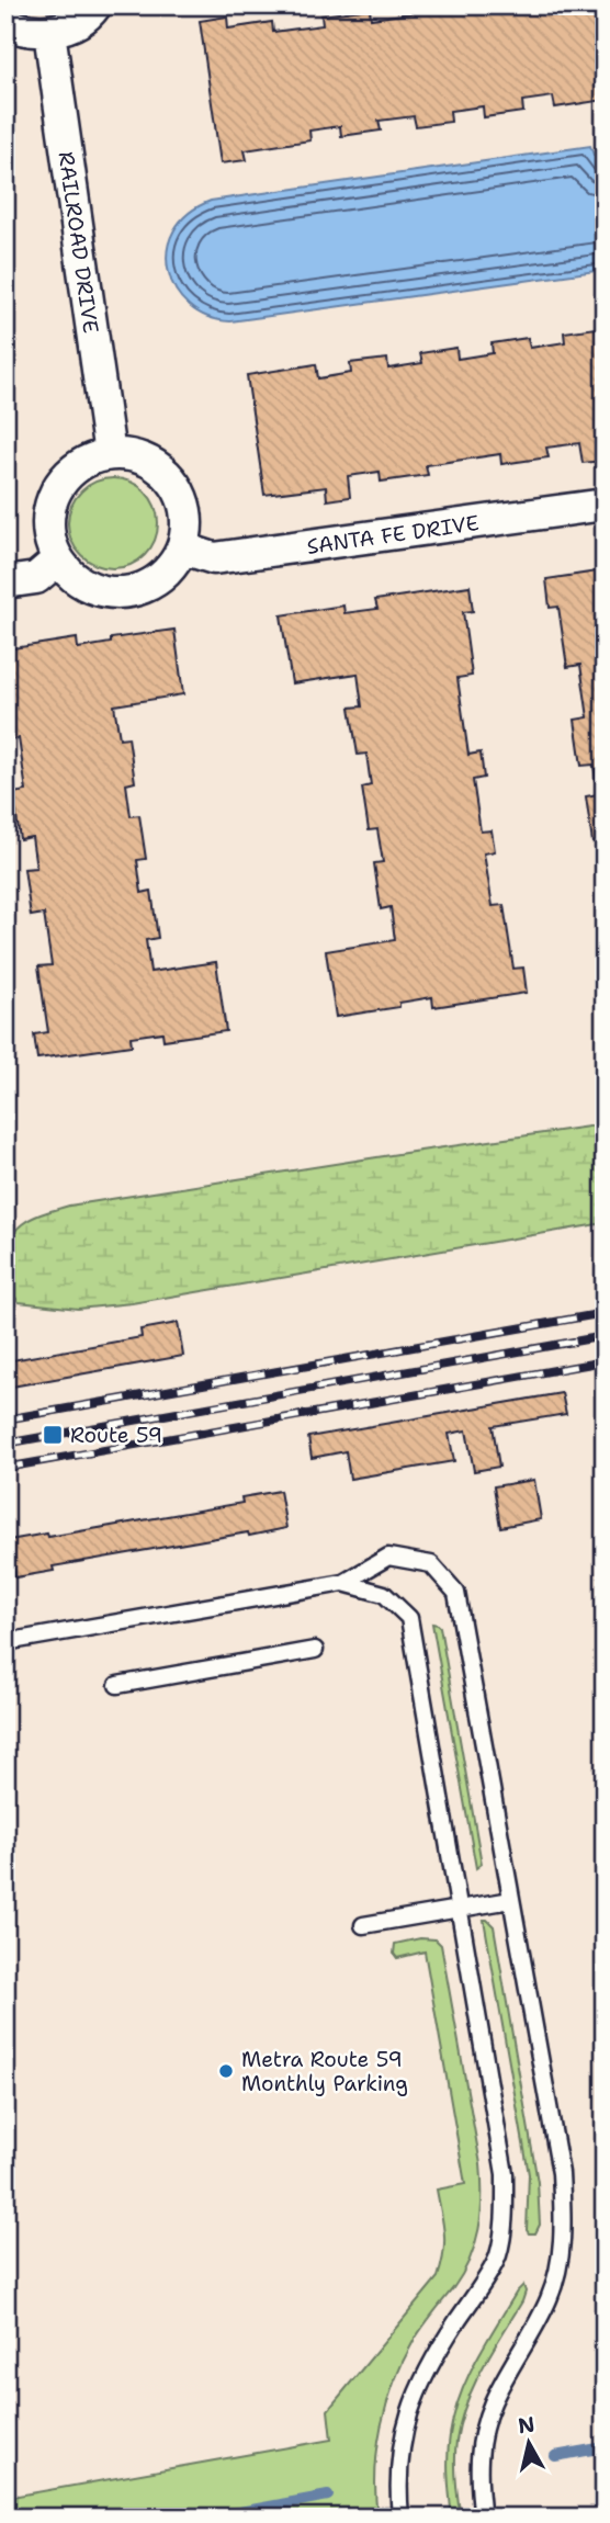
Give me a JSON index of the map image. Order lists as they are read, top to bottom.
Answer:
{
  "streets": {
    "street": ["RAILROAD DRIVE", "SANTA FE DRIVE"]
  },
  "crossings": [
    ["RAILROAD DRIVE", "SANTA FE DRIVE"]
  ],
  "places": {
    "transit": ["Route 59"],
    "other": ["Metra Route 59 Monthly Parking"]
  },
  "north": "top"
}
